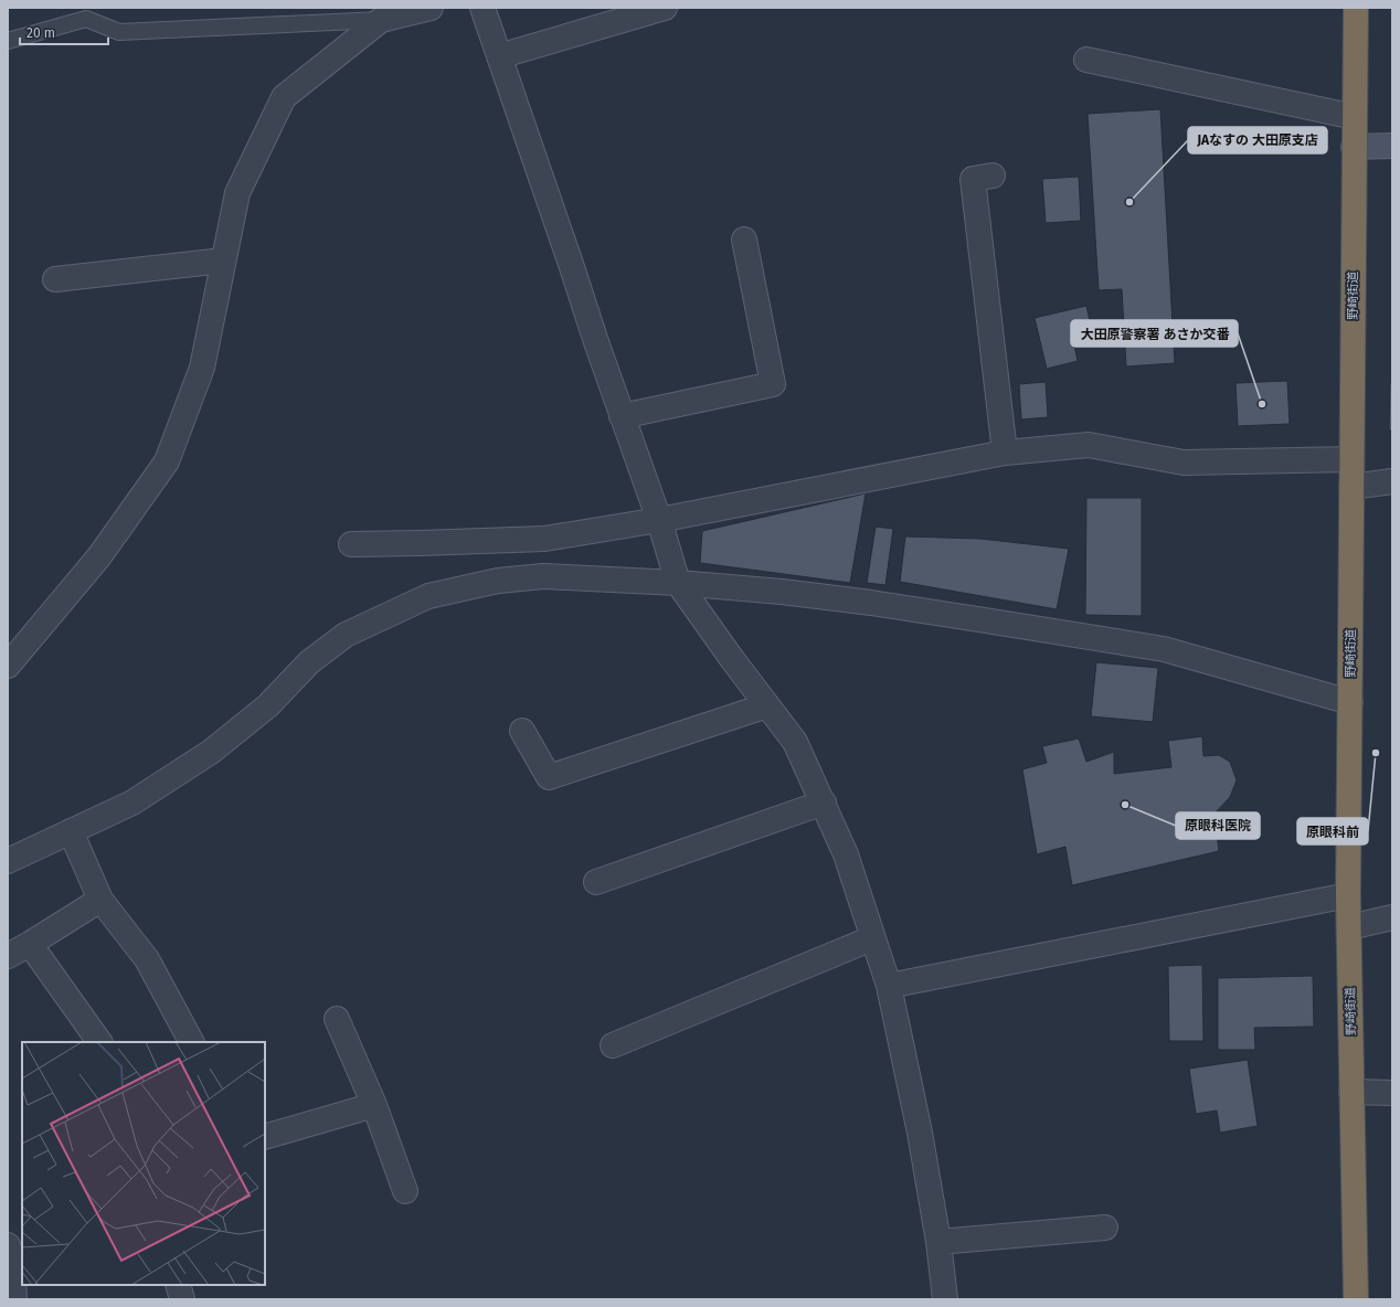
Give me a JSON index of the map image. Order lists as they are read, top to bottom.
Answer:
{
  "streets": {
    "highway": ["野崎街道"]
  },
  "places": [
    "JAなすの 大田原支店",
    "大田原警察署 あさか交番",
    "原眼科前",
    "原眼科医院"
  ],
  "scale_bar": "20 m"
}
